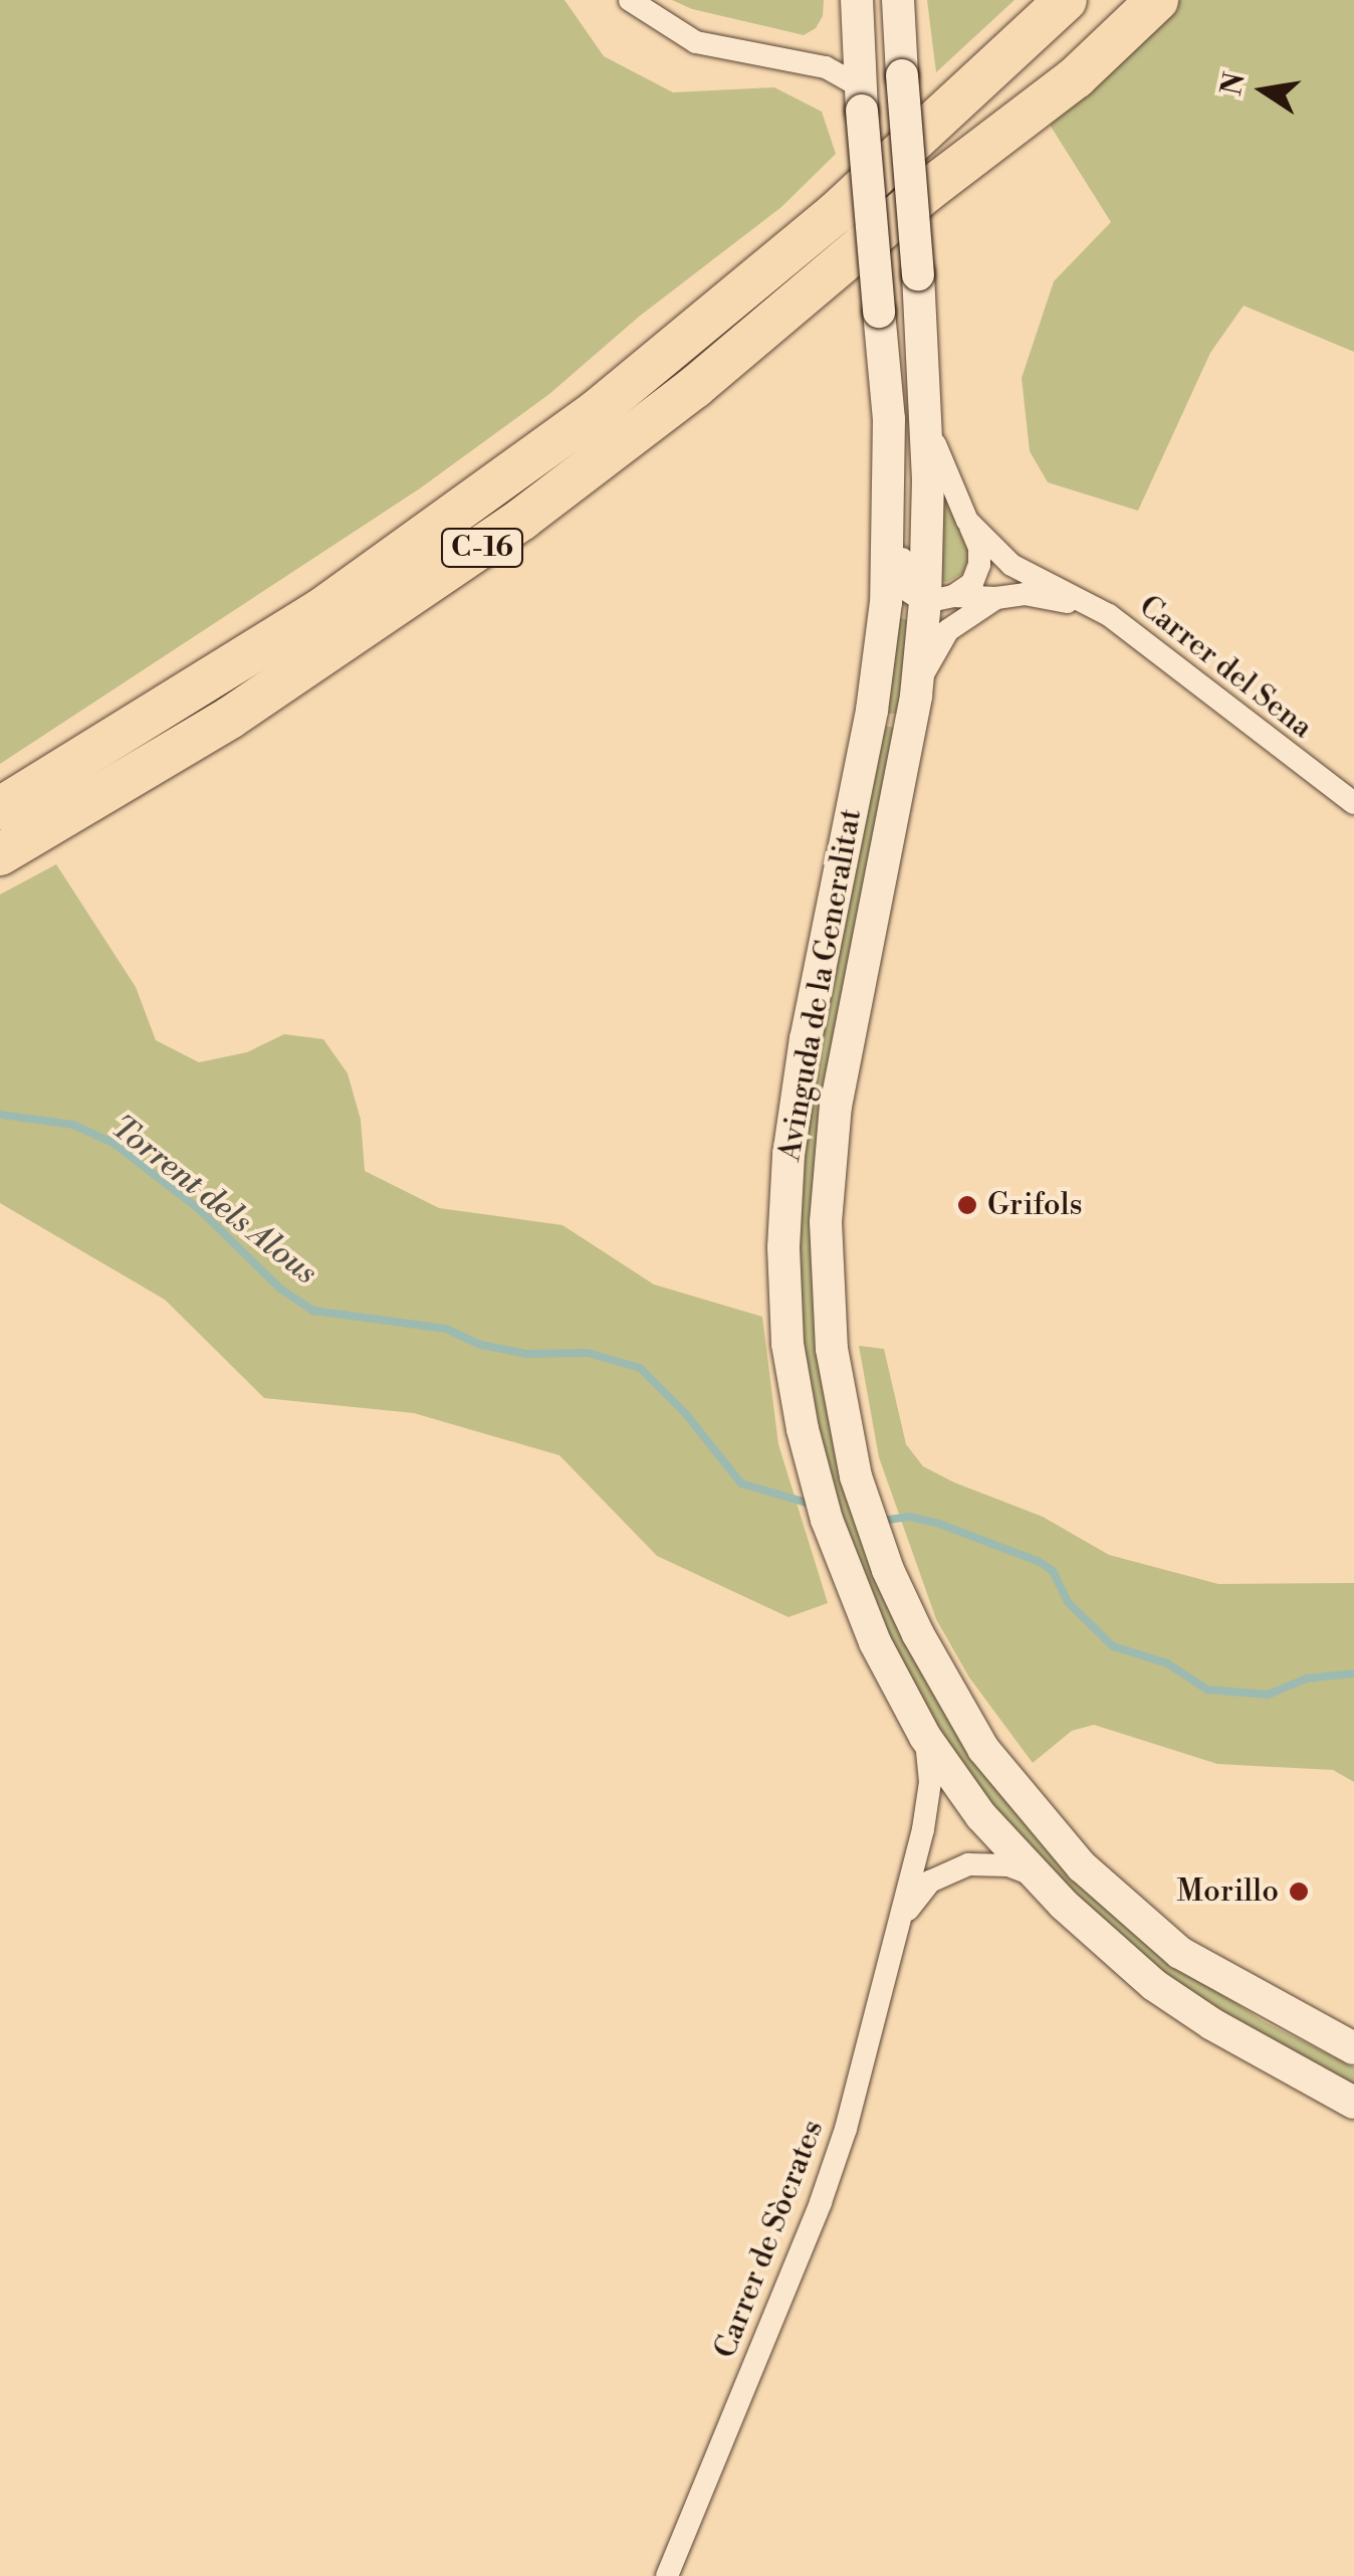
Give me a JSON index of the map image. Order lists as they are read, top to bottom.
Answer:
{
  "streets": {
    "highway": ["C-16"],
    "street": ["Carrer del Sena", "Avinguda de la Generalitat", "Carrer de Sòcrates"]
  },
  "crossings": [
    ["Carrer del Sena", "Avinguda de la Generalitat"],
    ["Avinguda de la Generalitat", "Carrer de Sòcrates"]
  ],
  "water": ["Torrent dels Alous"],
  "places": ["Grifols", "Morillo"],
  "north": "left"
}
